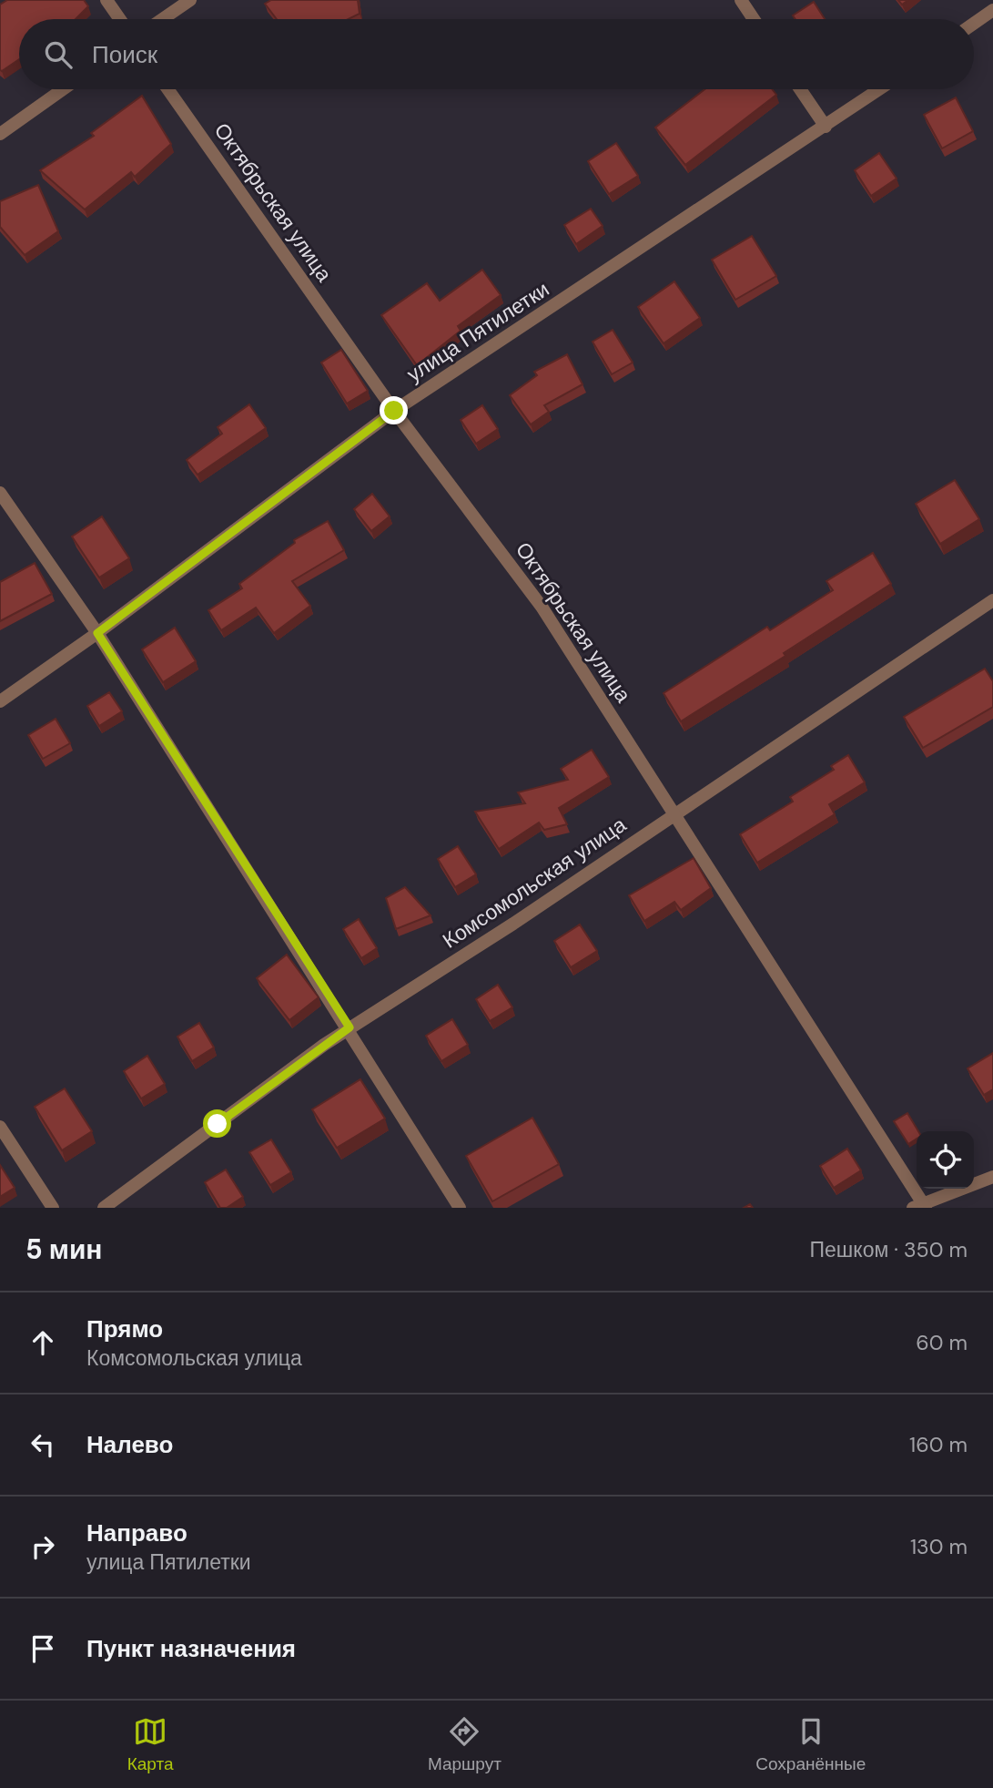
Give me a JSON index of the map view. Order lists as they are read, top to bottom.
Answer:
{
  "streets": {
    "street": ["Октябрьская улица", "улица Пятилетки", "Комсомольская улица"]
  },
  "crossings": [
    ["Октябрьская улица", "улица Пятилетки"],
    ["Октябрьская улица", "Комсомольская улица"]
  ],
  "page": {
    "search": "Поиск",
    "heading": ["5 мин", "Пешком · 350 m"],
    "list": [
      ["Прямо", "Комсомольская улица", "60 m"],
      ["Налево", "160 m"],
      ["Направо", "улица Пятилетки", "130 m"],
      "Пункт назначения"
    ],
    "nav": ["Карта", "Маршрут", "Сохранённые"]
  }
}
